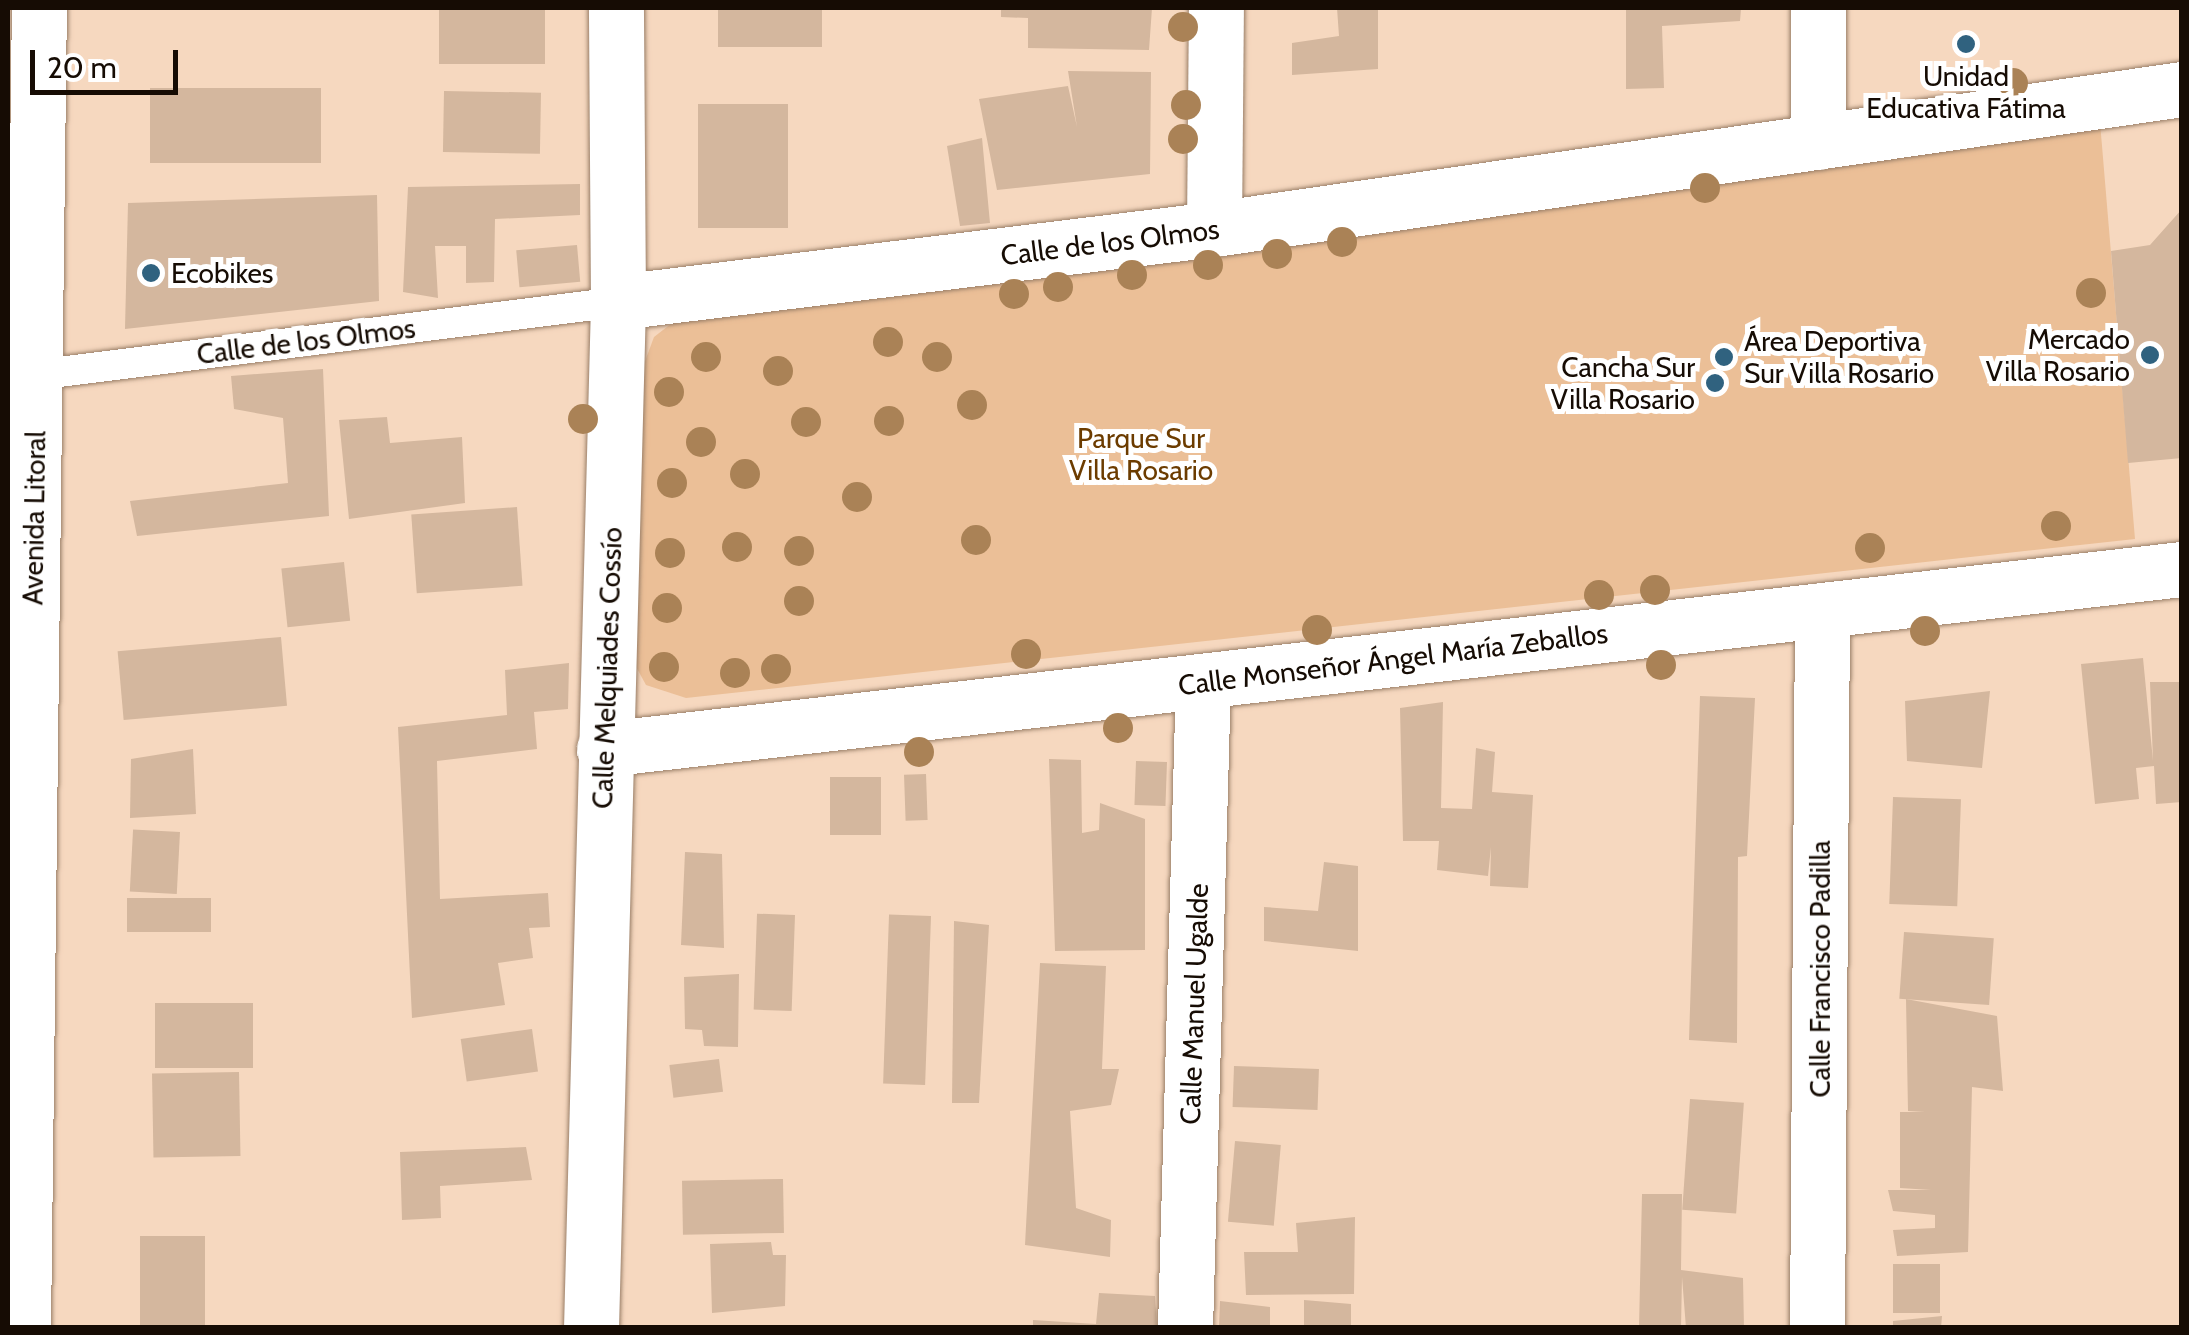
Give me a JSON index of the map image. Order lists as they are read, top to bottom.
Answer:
{
  "streets": {
    "street": [
      "Calle de los Olmos",
      "Avenida Litoral",
      "Calle Monseñor Ángel María Zeballos",
      "Calle Melquiades Cossío",
      "Calle Francisco Padilla",
      "Calle Manuel Ugalde"
    ]
  },
  "crossings": [
    ["Calle de los Olmos", "Avenida Litoral"],
    ["Calle de los Olmos", "Calle Melquiades Cossío"],
    ["Calle Monseñor Ángel María Zeballos", "Calle Melquiades Cossío"],
    ["Calle Monseñor Ángel María Zeballos", "Calle Francisco Padilla"],
    ["Calle Monseñor Ángel María Zeballos", "Calle Manuel Ugalde"]
  ],
  "parks": ["Parque Sur Villa Rosario"],
  "places": [
    "Unidad Educativa Fátima",
    "Ecobikes",
    "Mercado Villa Rosario",
    "Área Deportiva Sur Villa Rosario",
    "Cancha Sur Villa Rosario"
  ],
  "scale_bar": "20 m"
}
